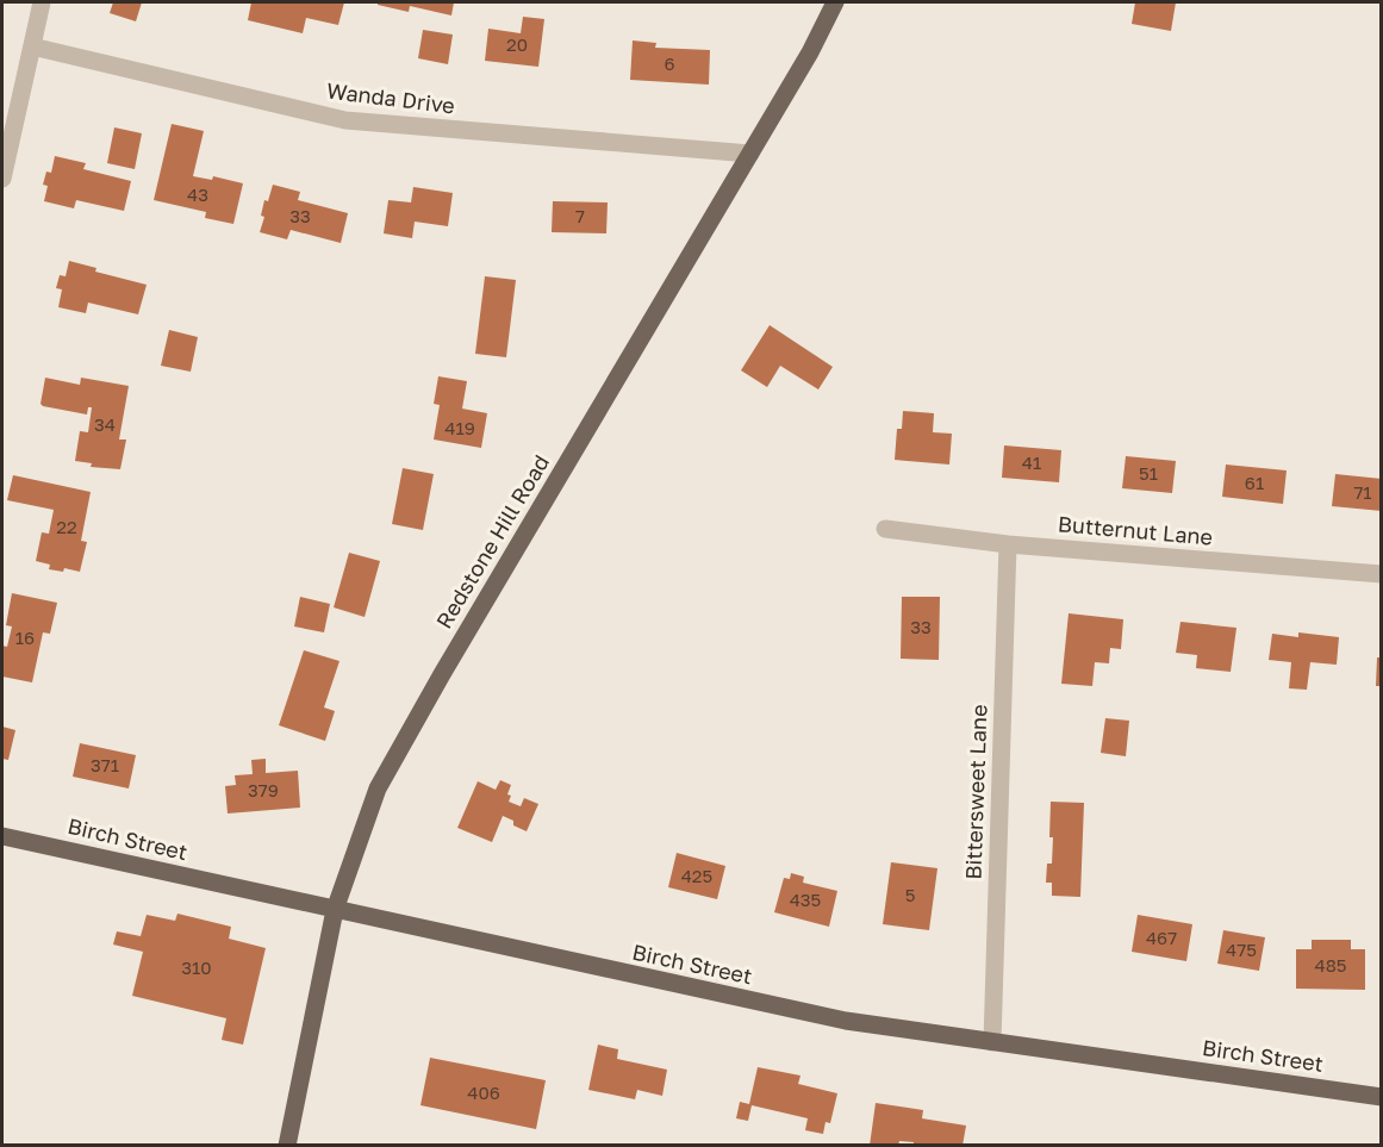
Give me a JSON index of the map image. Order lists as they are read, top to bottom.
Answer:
{
  "streets": {
    "main road": ["Redstone Hill Road", "Birch Street"],
    "street": ["Wanda Drive", "Butternut Lane", "Bittersweet Lane"]
  },
  "crossings": [
    ["Wanda Drive", "Redstone Hill Road"],
    ["Butternut Lane", "Bittersweet Lane"],
    ["Redstone Hill Road", "Birch Street"],
    ["Bittersweet Lane", "Birch Street"]
  ],
  "house_numbers": [
    "20",
    "6",
    "43",
    "33",
    "7",
    "34",
    "419",
    "41",
    "51",
    "61",
    "71",
    "22",
    "33",
    "16",
    "371",
    "379",
    "425",
    "5",
    "435",
    "467",
    "475",
    "485",
    "310",
    "406"
  ]
}
